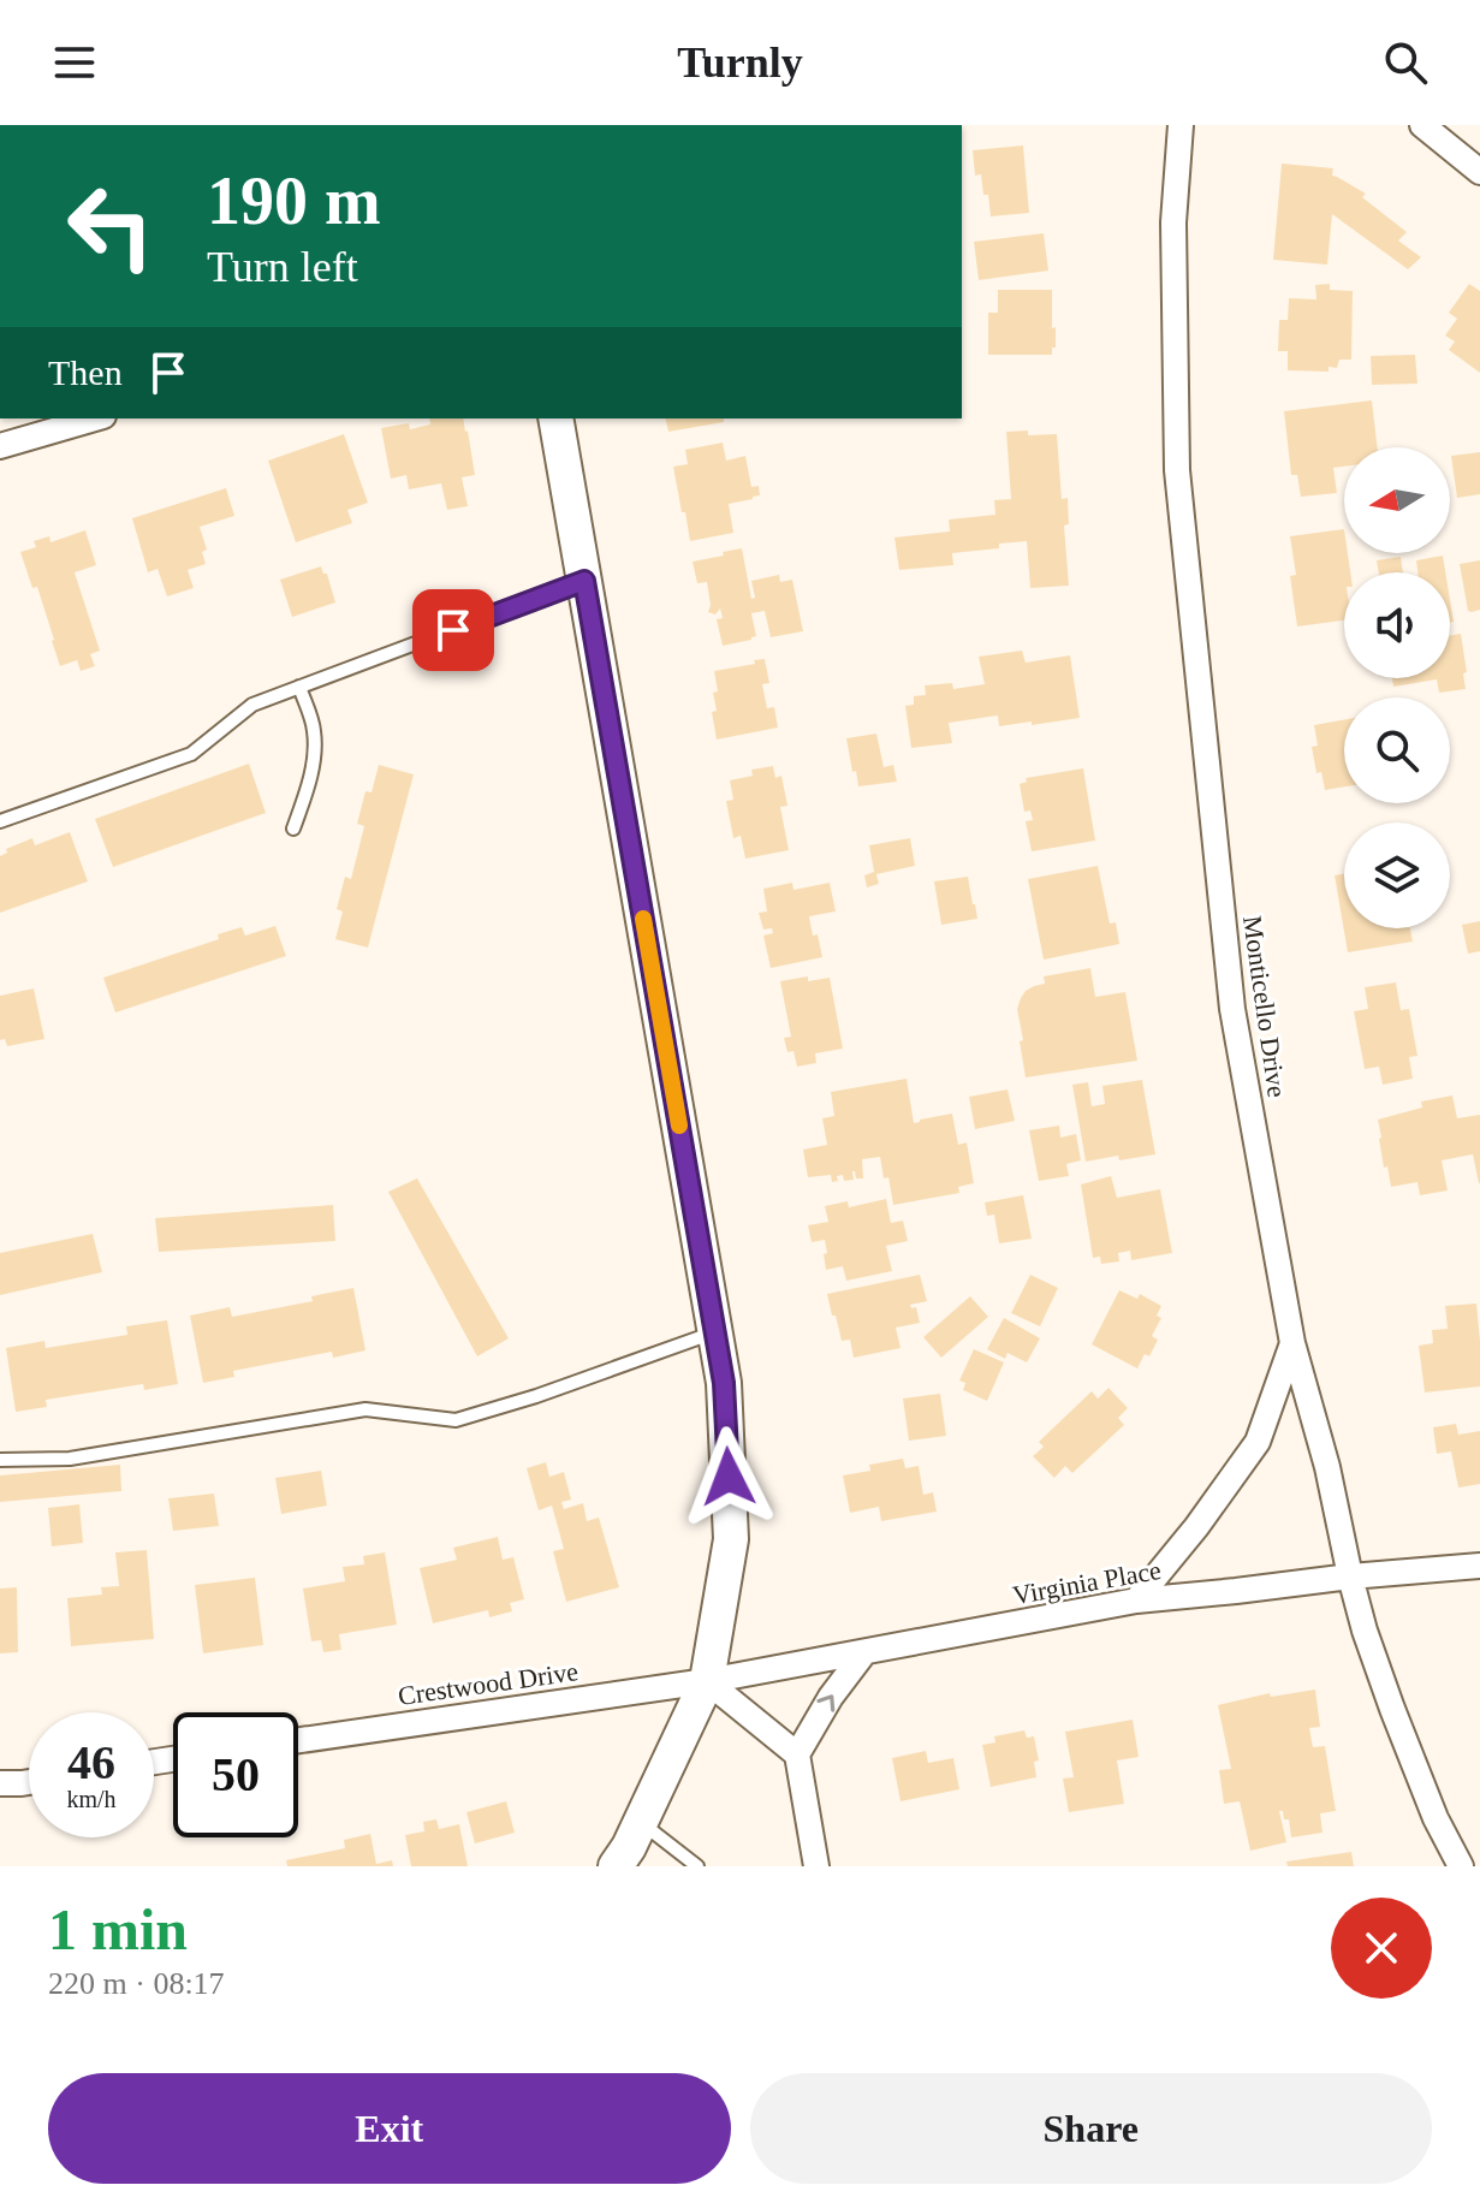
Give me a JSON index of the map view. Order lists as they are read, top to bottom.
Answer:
{
  "streets": {
    "street": ["Monticello Drive", "Virginia Place", "Crestwood Drive"]
  },
  "crossings": [
    ["Monticello Drive", "Virginia Place"],
    ["Virginia Place", "Crestwood Drive"]
  ],
  "north": "left",
  "page": {
    "header": "Turnly",
    "turn": ["190 m", "Turn left"],
    "then": "Then",
    "speed": "46 km/h",
    "limit": "50",
    "heading": ["1 min", "220 m · 08:17"],
    "buttons": ["Exit", "Share"]
  }
}
